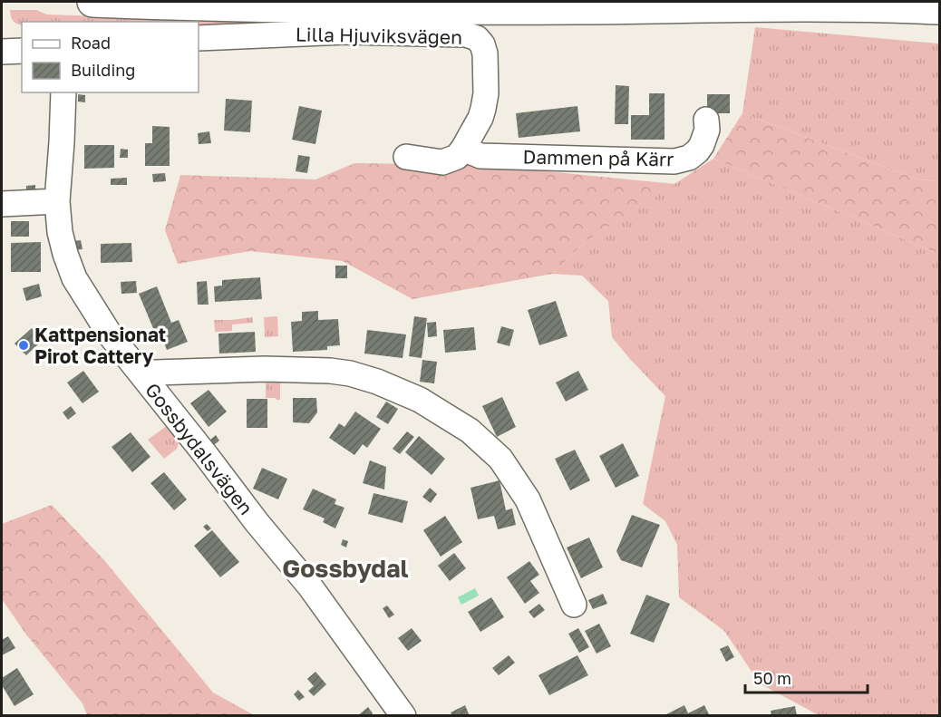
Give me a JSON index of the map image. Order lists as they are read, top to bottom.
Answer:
{
  "streets": {
    "street": ["Lilla Hjuviksvägen", "Dammen på Kärr", "Gossbydalsvägen"]
  },
  "crossings": [
    ["Lilla Hjuviksvägen", "Dammen på Kärr"]
  ],
  "districts": ["Gossbydal"],
  "places": ["Kattpensionat Pirot Cattery"],
  "legend": ["Road", "Building"],
  "scale_bar": "50 m"
}
